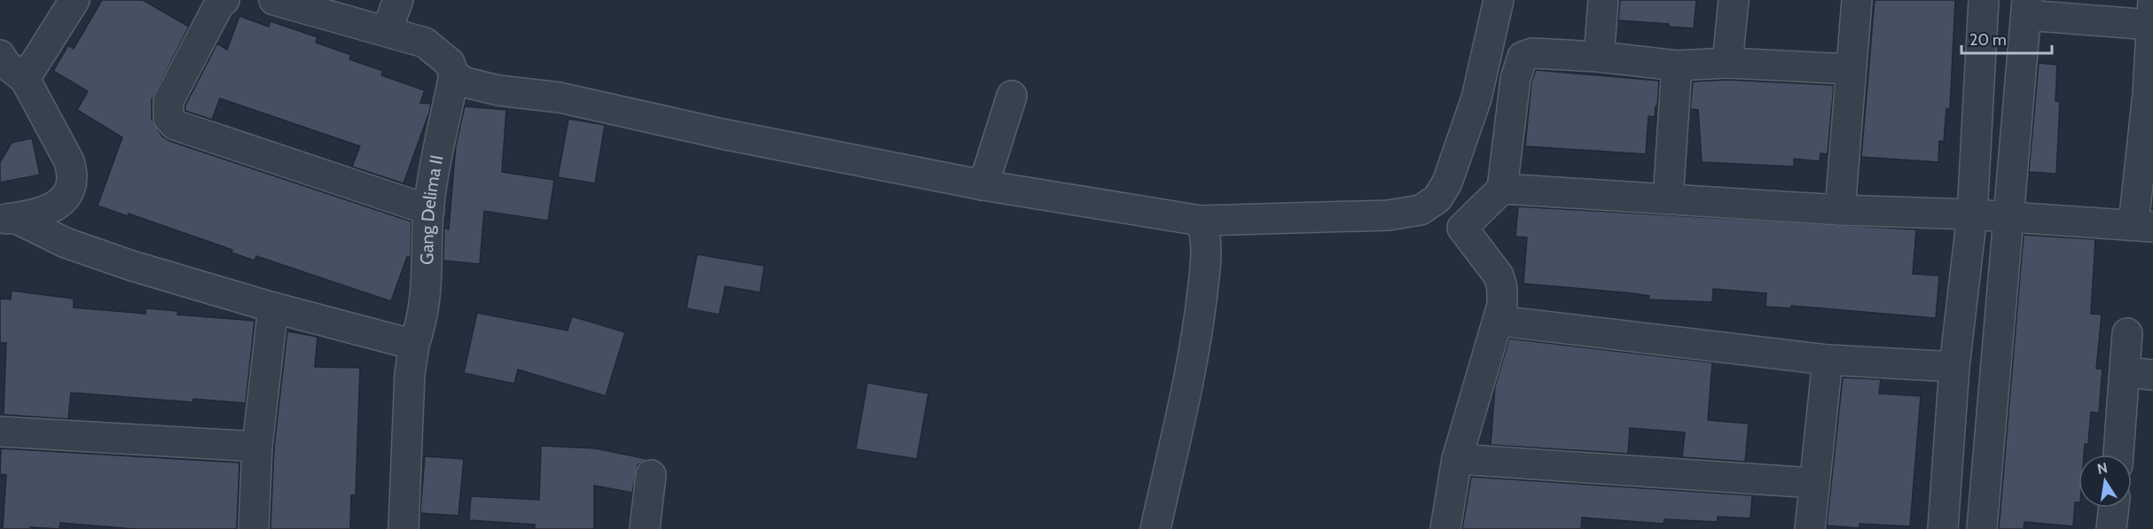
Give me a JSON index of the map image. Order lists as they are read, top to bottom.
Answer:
{
  "streets": {
    "street": ["Gang Delima II"]
  },
  "scale_bar": "20 m",
  "north": "top"
}
